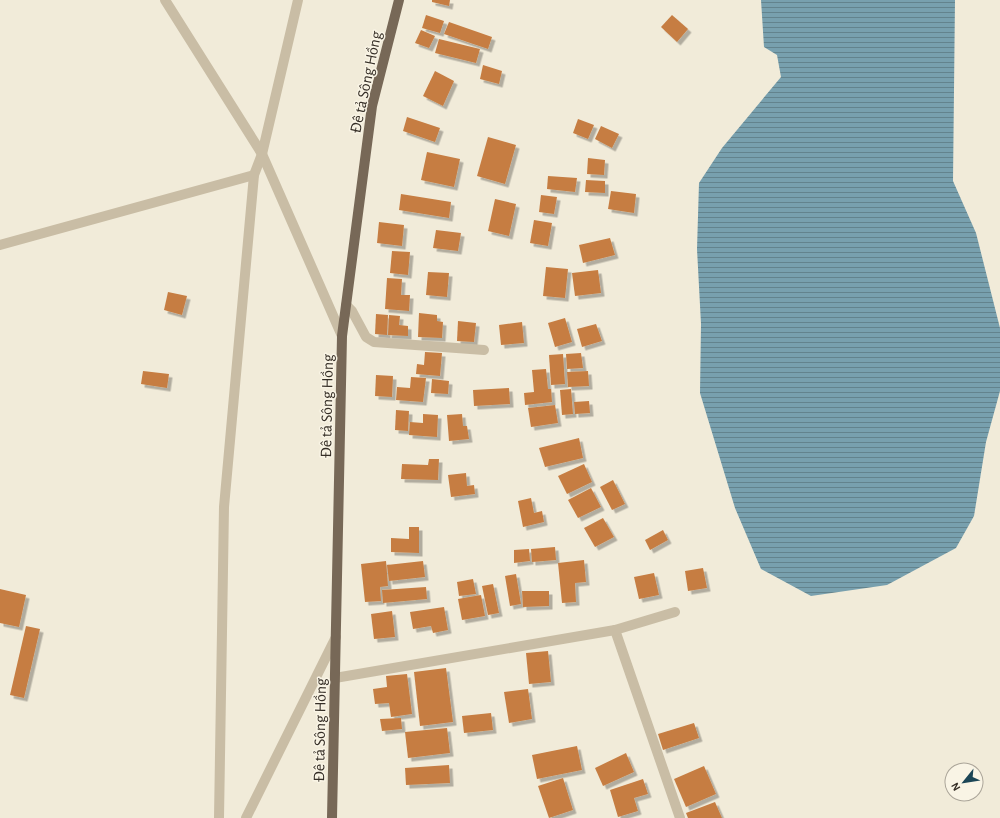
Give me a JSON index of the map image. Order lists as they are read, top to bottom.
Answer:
{
  "streets": {
    "main road": ["Đê tả Sông Hồng"]
  },
  "north": "bottom left"
}
